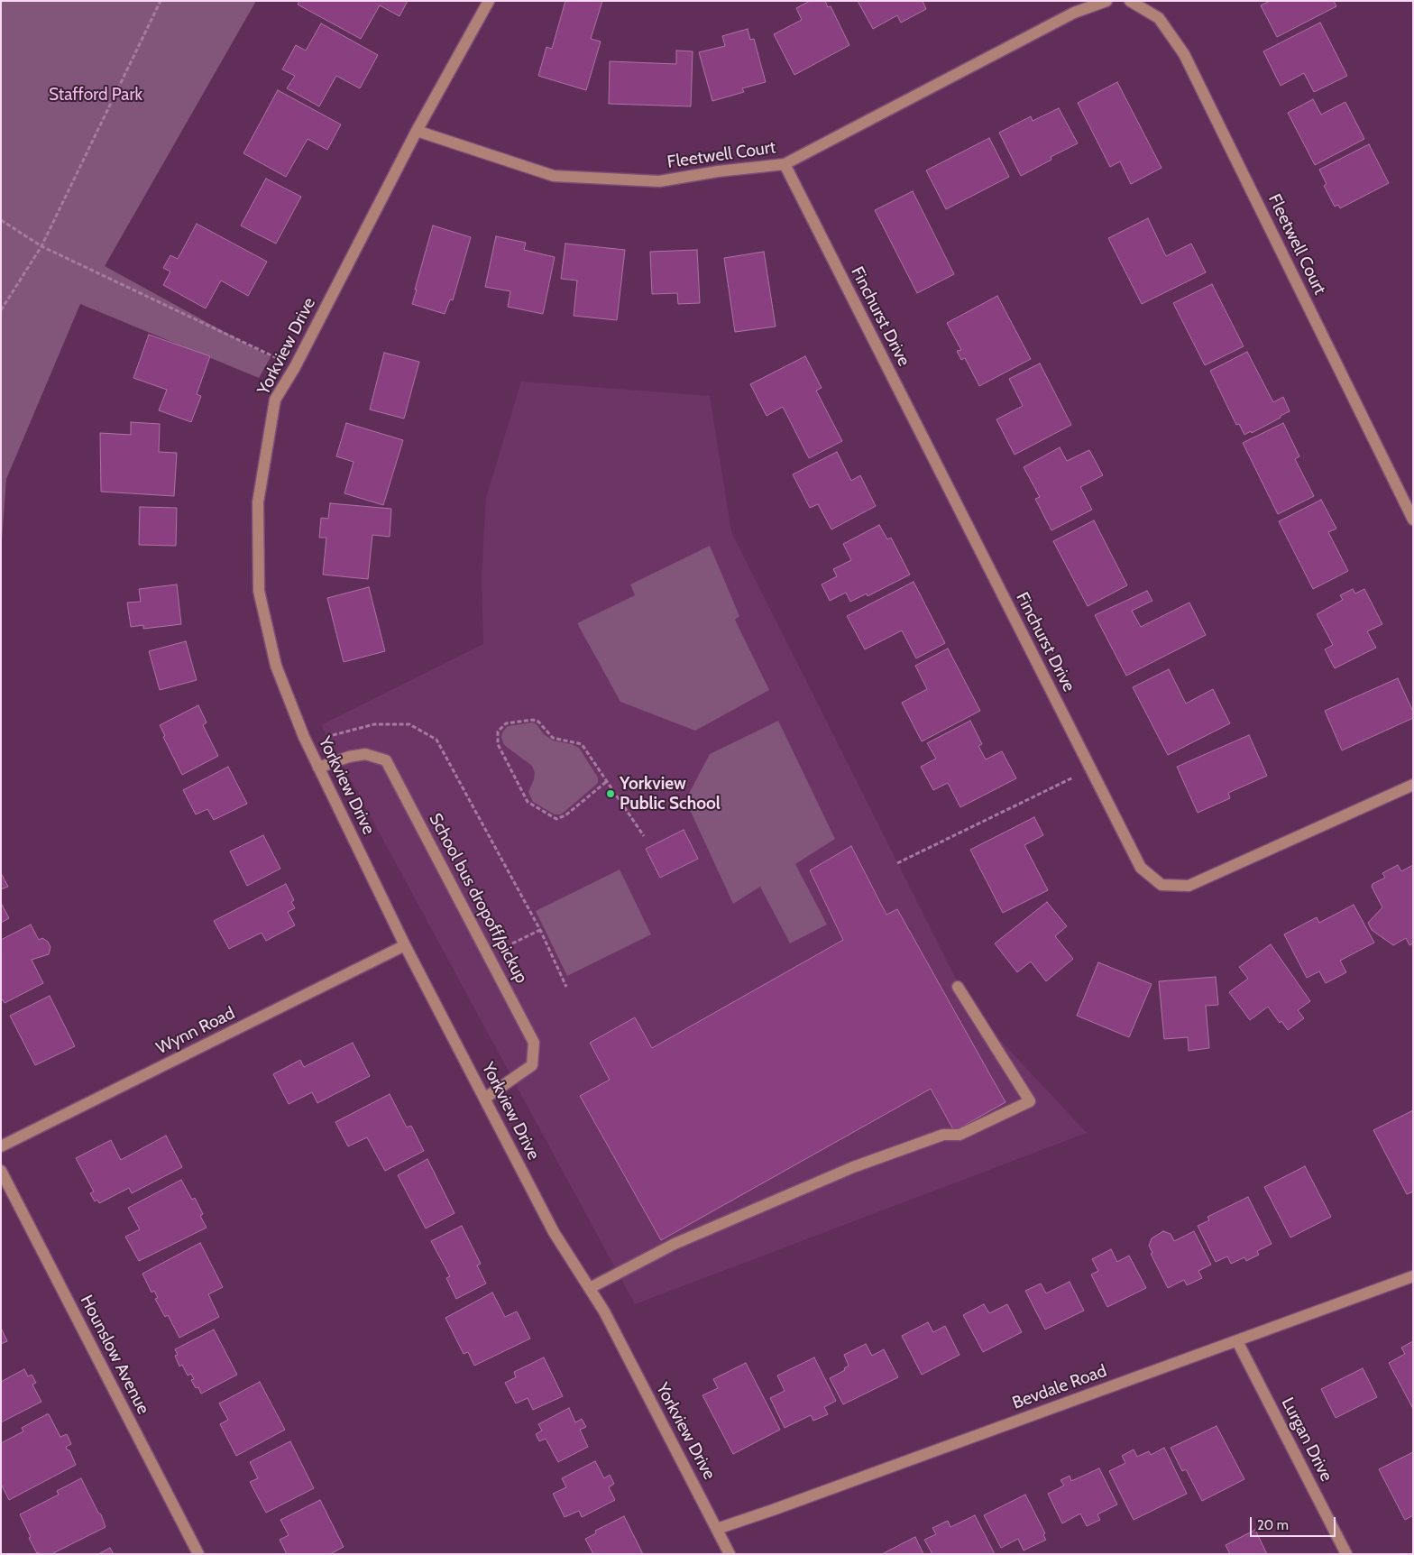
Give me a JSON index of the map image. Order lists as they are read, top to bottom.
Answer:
{
  "streets": {
    "street": [
      "Fleetwell Court",
      "Finchurst Drive",
      "Yorkview Drive",
      "School bus dropoff/pickup",
      "Wynn Road",
      "Hounslow Avenue",
      "Bevdale Road",
      "Lurgan Drive"
    ]
  },
  "crossings": [
    ["Fleetwell Court", "Finchurst Drive"],
    ["Fleetwell Court", "Yorkview Drive"],
    ["Yorkview Drive", "School bus dropoff/pickup"],
    ["Yorkview Drive", "Wynn Road"],
    ["Yorkview Drive", "Bevdale Road"],
    ["Bevdale Road", "Lurgan Drive"]
  ],
  "parks": ["Stafford Park"],
  "places": ["Yorkview Public School"],
  "scale_bar": "20 m"
}
